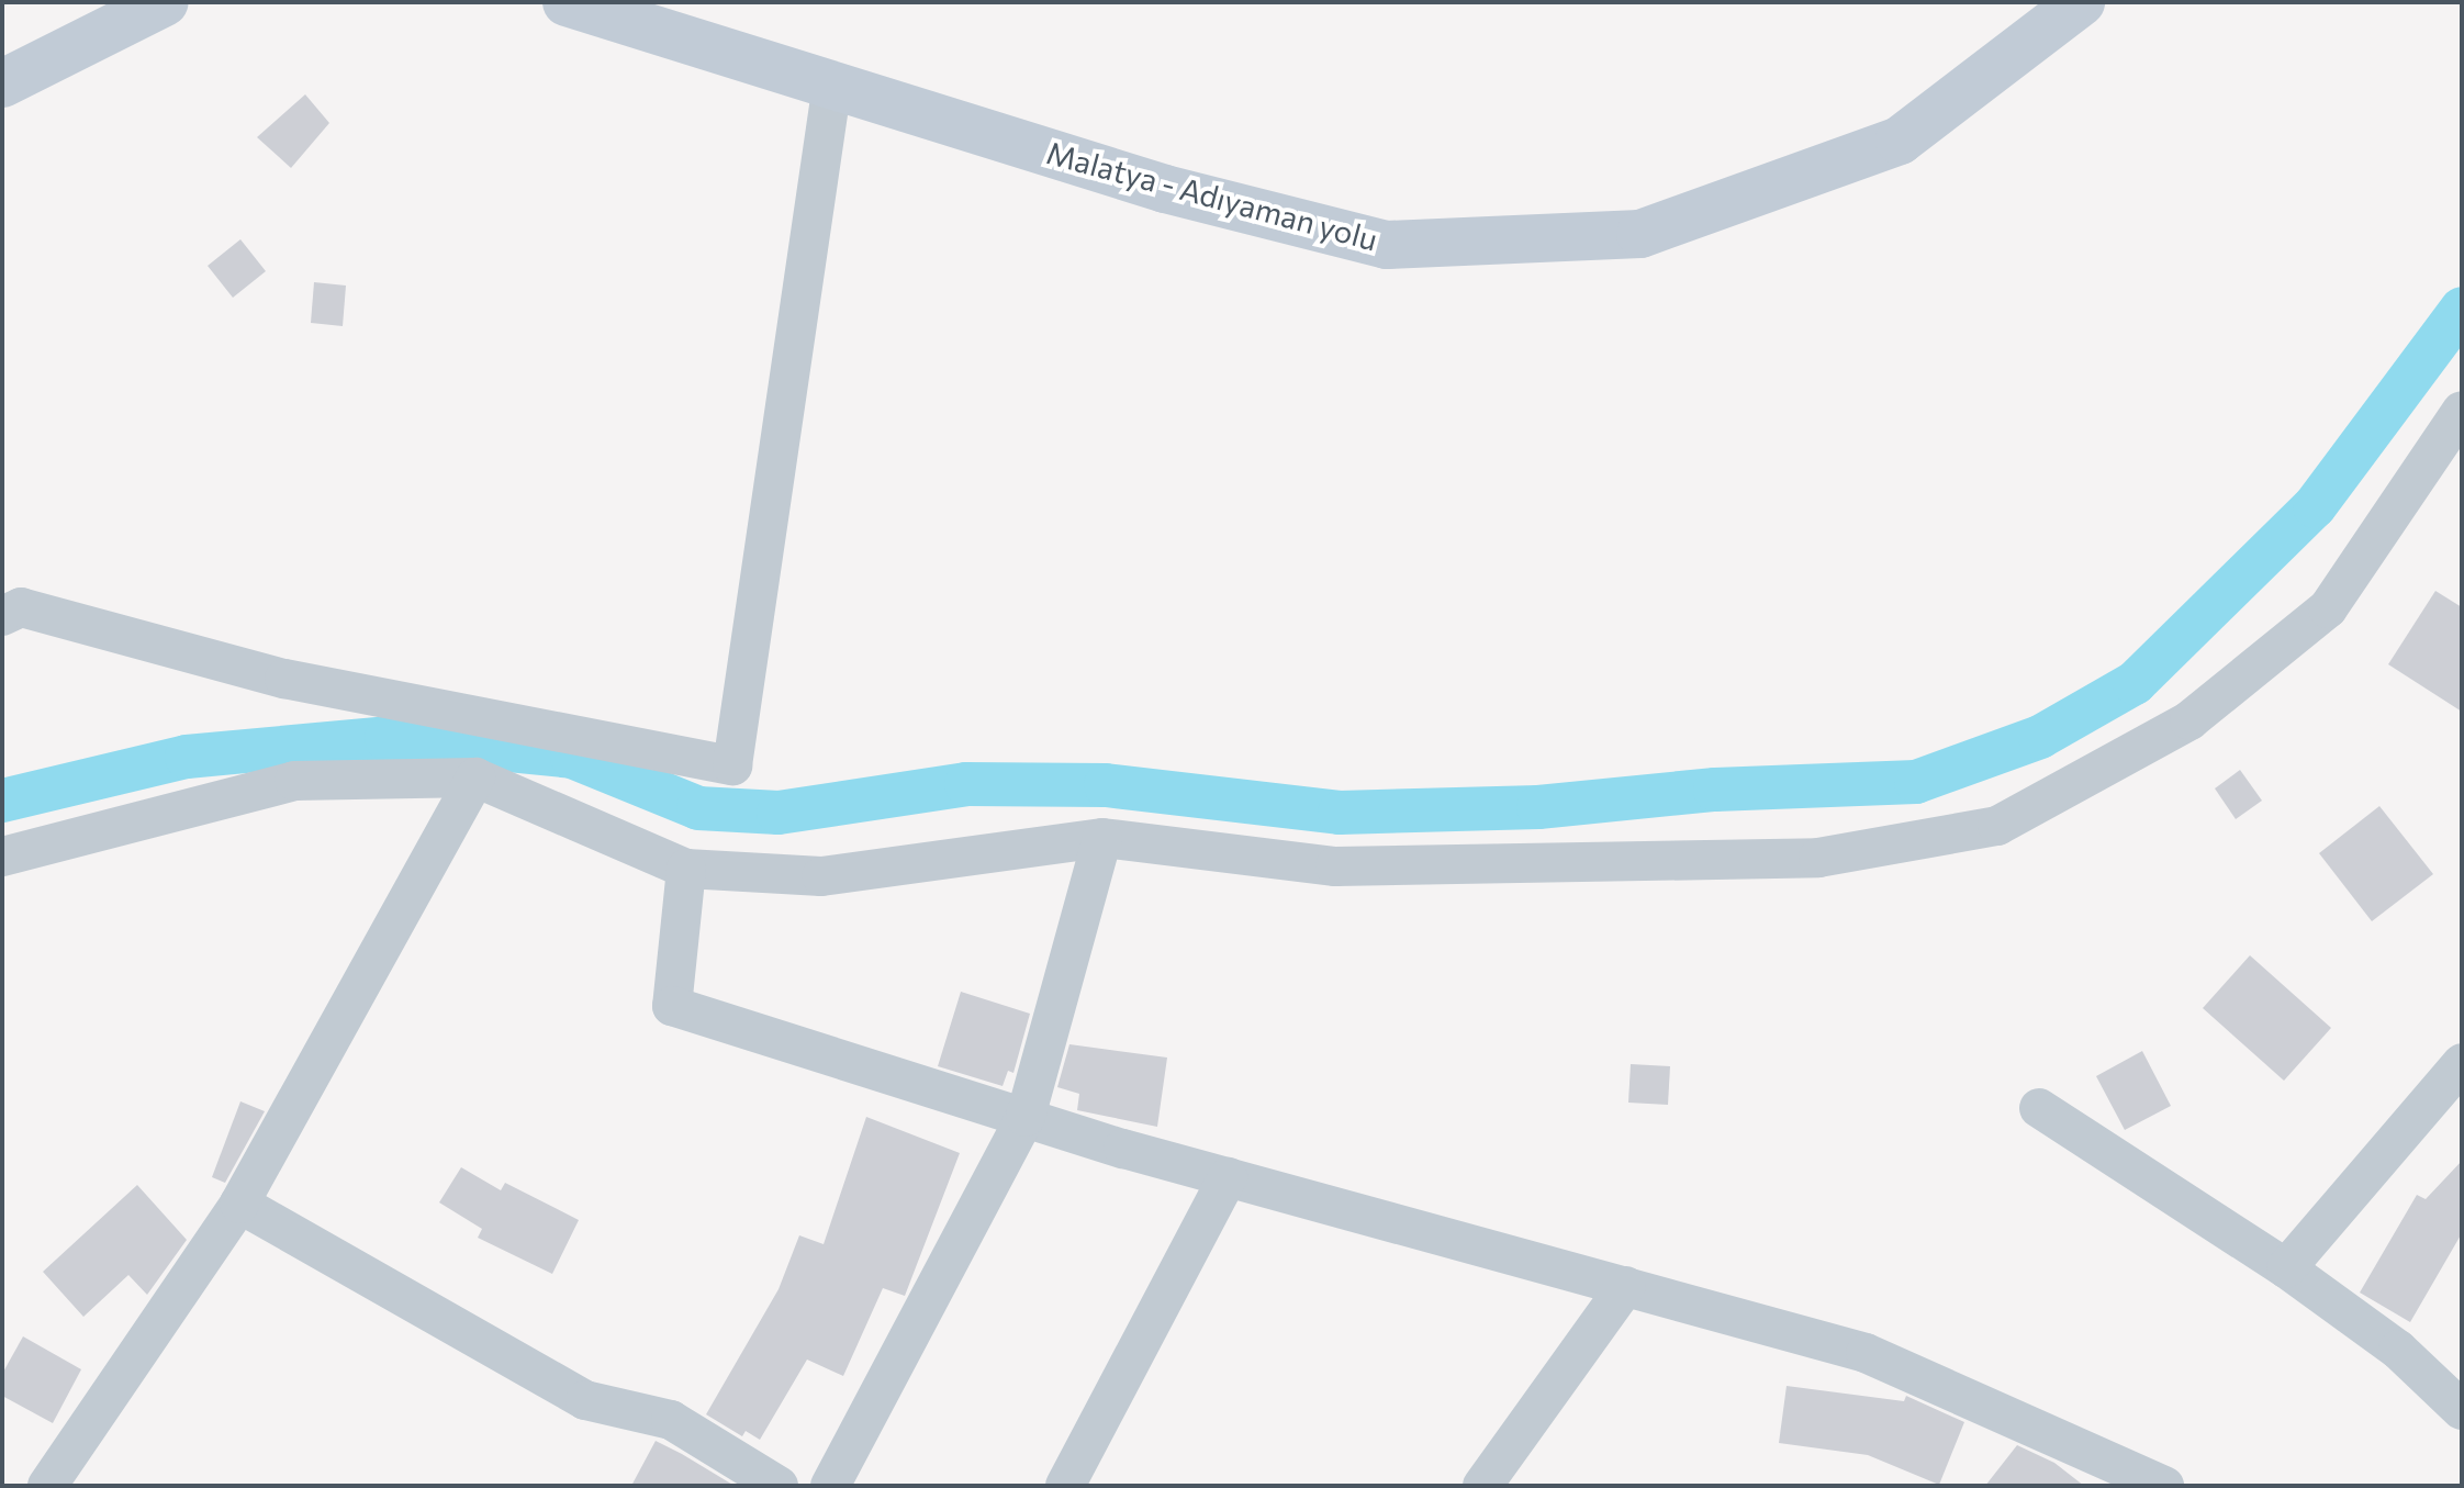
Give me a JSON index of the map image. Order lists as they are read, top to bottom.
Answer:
{
  "streets": {
    "main road": ["Malatya - Adıyaman yolu"]
  }
}
